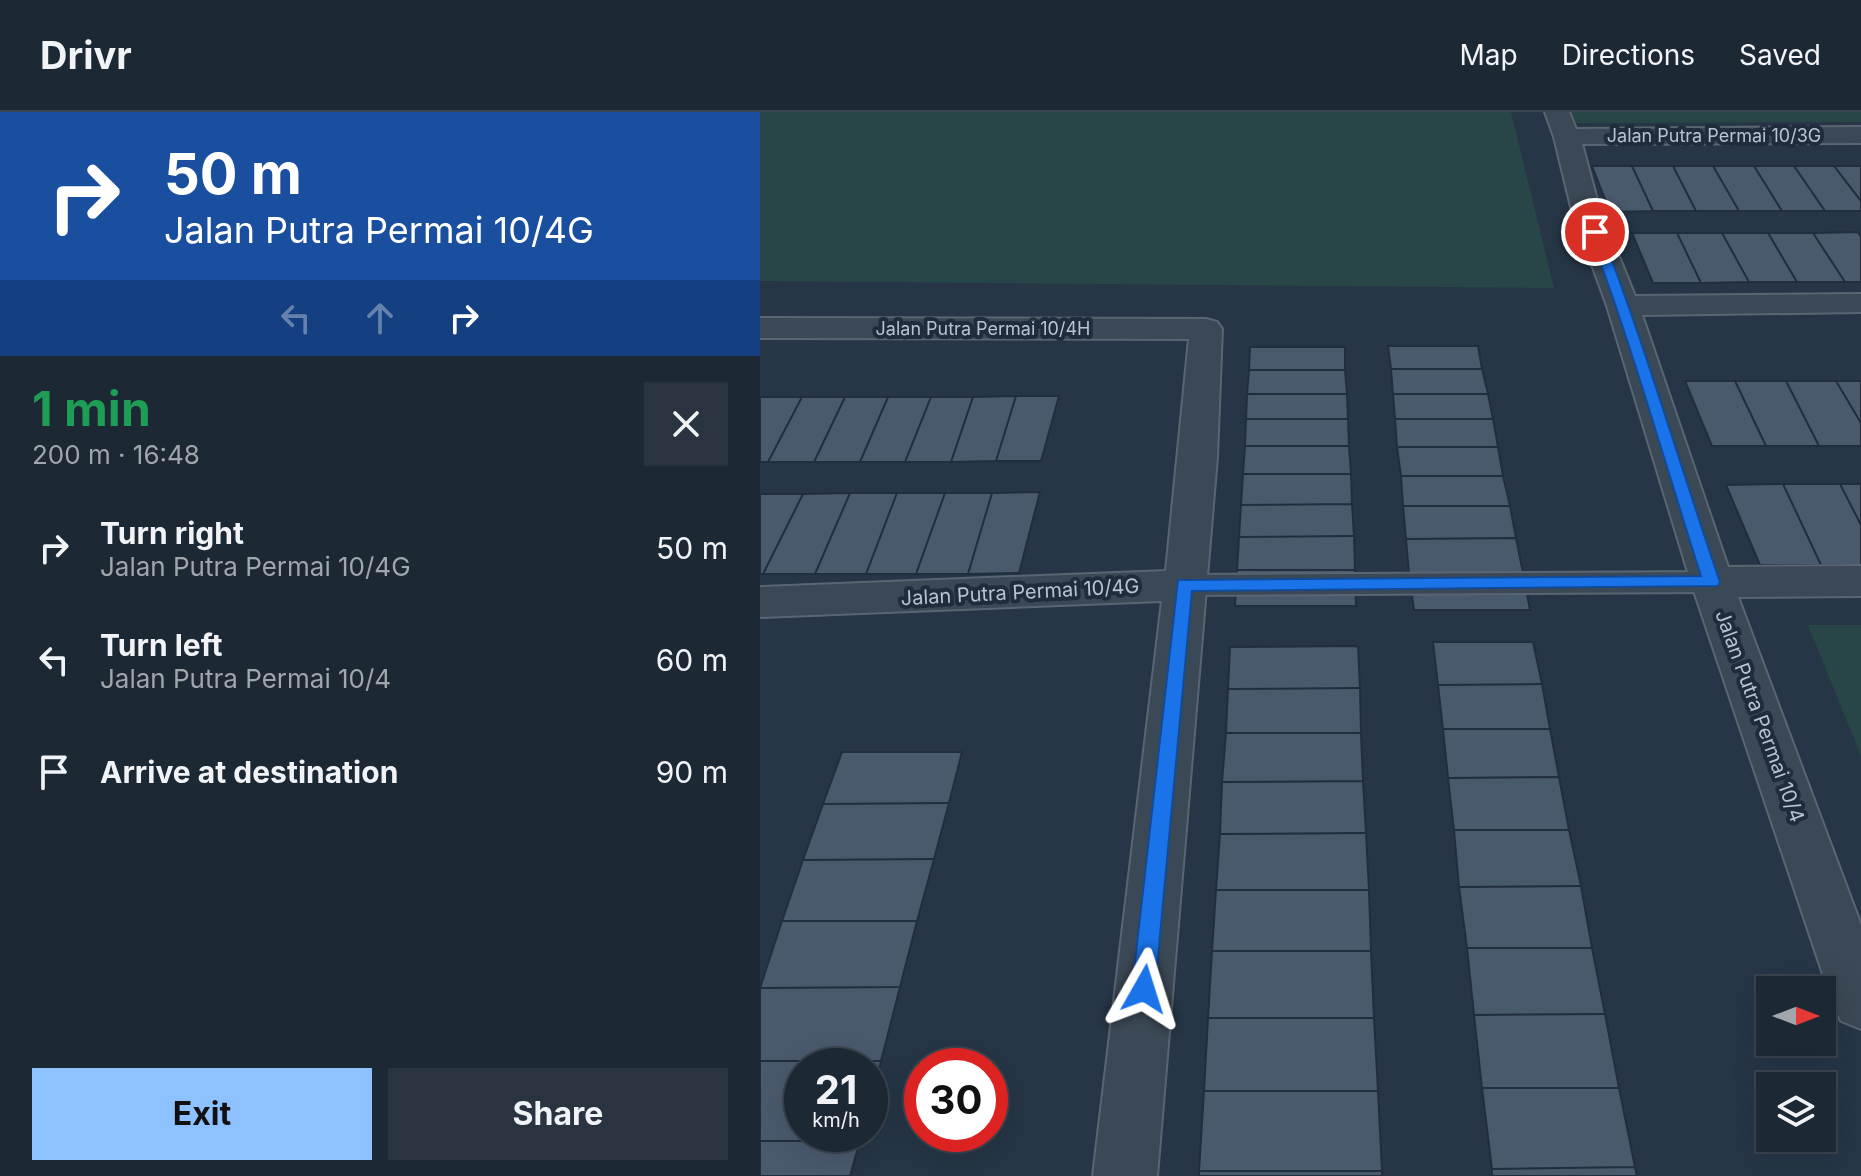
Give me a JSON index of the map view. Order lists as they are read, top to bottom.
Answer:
{
  "streets": {
    "street": [
      "Jalan Putra Permai 10/3G",
      "Jalan Putra Permai 10/4H",
      "Jalan Putra Permai 10/4G",
      "Jalan Putra Permai 10/4"
    ]
  },
  "crossings": [
    ["Jalan Putra Permai 10/3G", "Jalan Putra Permai 10/4"],
    ["Jalan Putra Permai 10/4H", "Jalan Putra Permai 10/4G"],
    ["Jalan Putra Permai 10/4G", "Jalan Putra Permai 10/4"]
  ],
  "north": "right",
  "page": {
    "header": "Drivr",
    "nav": ["Map", "Directions", "Saved"],
    "turn": ["50 m", "Jalan Putra Permai 10/4G"],
    "heading": ["1 min", "200 m · 16:48"],
    "list": [
      {
        "name": "Turn right",
        "note": "Jalan Putra Permai 10/4G",
        "value": "50 m"
      },
      {
        "name": "Turn left",
        "note": "Jalan Putra Permai 10/4",
        "value": "60 m"
      },
      {
        "name": "Arrive at destination",
        "value": "90 m"
      }
    ],
    "speed": "21 km/h",
    "limit": "30",
    "buttons": ["Exit", "Share"]
  }
}
